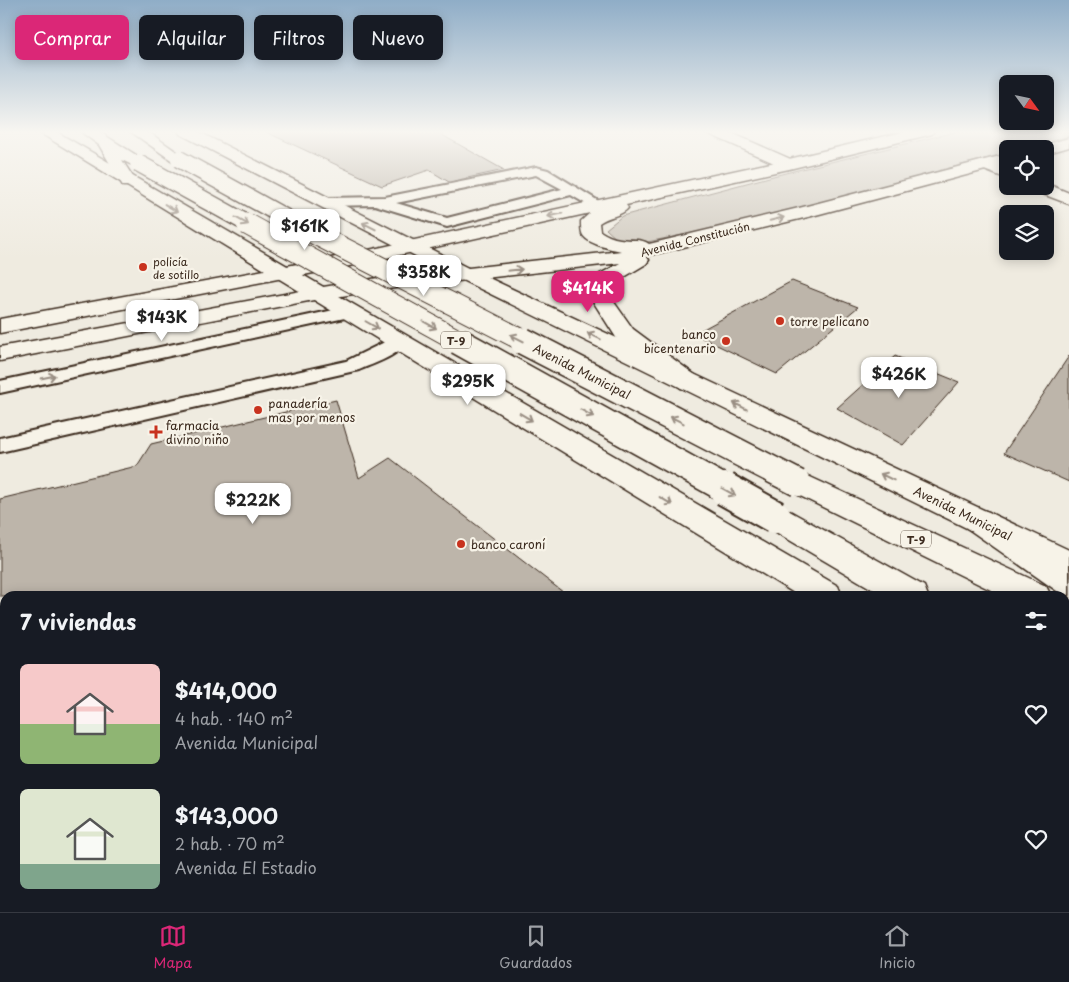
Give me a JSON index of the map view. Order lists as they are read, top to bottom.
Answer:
{
  "streets": {
    "main road": ["Avenida Constitución", "T-9", "Avenida Municipal"]
  },
  "crossings": [
    ["Avenida Constitución", "T-9"],
    ["Avenida Constitución", "Avenida Municipal"]
  ],
  "places": {
    "other": [
      "policía de sotillo",
      "torre pelicano",
      "banco bicentenario",
      "panadería mas por menos",
      "banco caroní"
    ],
    "health": ["farmacia divino niño"]
  },
  "north": "bottom right",
  "page": {
    "chip": [
      "Comprar",
      "Alquilar",
      "Filtros",
      "Nuevo"
    ],
    "price": [
      "$161K",
      "$358K",
      "$414K",
      "$143K",
      "$426K",
      "$295K",
      "$222K"
    ],
    "heading": "7 viviendas",
    "list": [
      {
        "name": "$414,000",
        "note": "4 hab. · 140 m² · Avenida Municipal"
      },
      {
        "name": "$143,000",
        "note": "2 hab. · 70 m² · Avenida El Estadio"
      }
    ],
    "tabs": ["Mapa", "Guardados", "Inicio"]
  }
}
